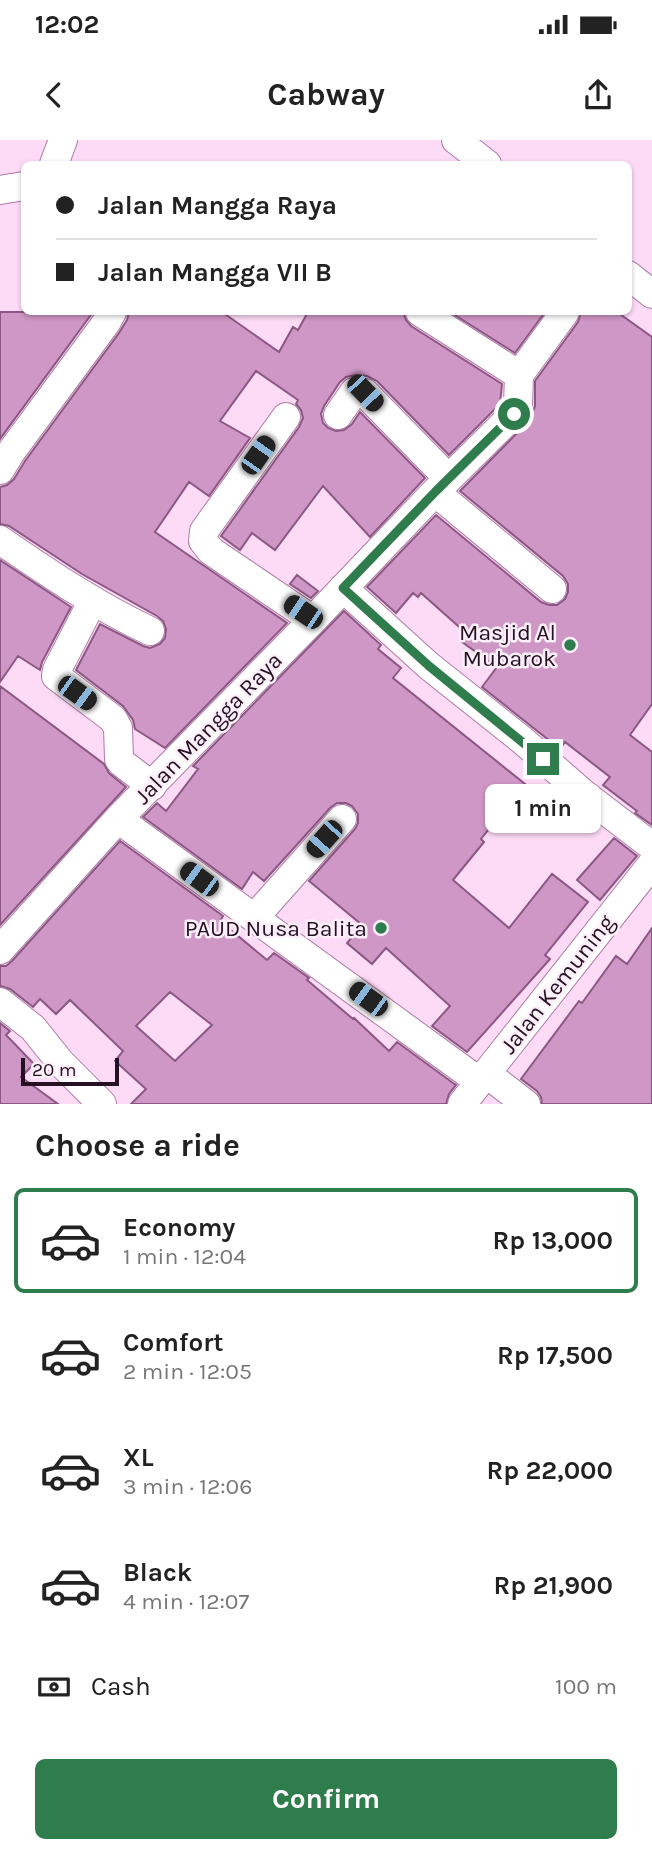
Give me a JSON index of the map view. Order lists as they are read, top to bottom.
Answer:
{
  "streets": {
    "street": ["Jalan Mangga Raya", "Jalan Kemuning"]
  },
  "places": ["Masjid Al Mubarok", "PAUD Nusa Balita"],
  "scale_bar": "20 m",
  "page": {
    "status": "12:02",
    "header": "Cabway",
    "banner": ["Jalan Mangga Raya", "Jalan Mangga VII B"],
    "bubble": "1 min",
    "scale": "20 m",
    "heading": "Choose a ride",
    "list": [
      {
        "name": "Economy",
        "note": "1 min · 12:04",
        "value": "Rp 13,000"
      },
      {
        "name": "Comfort",
        "note": "2 min · 12:05",
        "value": "Rp 17,500"
      },
      {
        "name": "XL",
        "note": "3 min · 12:06",
        "value": "Rp 22,000"
      },
      {
        "name": "Black",
        "note": "4 min · 12:07",
        "value": "Rp 21,900"
      }
    ],
    "pay": ["Cash", "100 m"],
    "buttons": "Confirm"
  }
}
